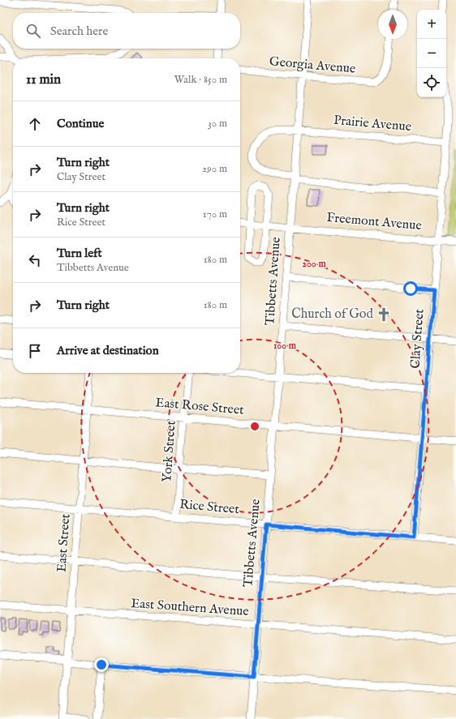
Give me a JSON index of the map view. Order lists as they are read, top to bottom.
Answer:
{
  "streets": {
    "street": [
      "Georgia Avenue",
      "Prairie Avenue",
      "Freemont Avenue",
      "Tibbetts Avenue",
      "Clay Street",
      "East Rose Street",
      "York Street",
      "Rice Street",
      "East Street",
      "East Southern Avenue"
    ]
  },
  "crossings": [
    ["Georgia Avenue", "Tibbetts Avenue"],
    ["Prairie Avenue", "Tibbetts Avenue"],
    ["Prairie Avenue", "Clay Street"],
    ["Freemont Avenue", "Tibbetts Avenue"],
    ["Freemont Avenue", "Clay Street"],
    ["Tibbetts Avenue", "East Rose Street"],
    ["Tibbetts Avenue", "Rice Street"],
    ["Tibbetts Avenue", "East Southern Avenue"],
    ["Clay Street", "East Rose Street"],
    ["Clay Street", "Rice Street"],
    ["East Rose Street", "York Street"],
    ["East Rose Street", "East Street"],
    ["York Street", "Rice Street"],
    ["Rice Street", "East Street"],
    ["East Street", "East Southern Avenue"]
  ],
  "places": {
    "church": ["Church of God"]
  },
  "north": "bottom",
  "page": {
    "map_buttons": ["+", "−"],
    "search": "Search here",
    "heading": ["11 min", "Walk · 850 m"],
    "list": [
      ["Continue", "30 m"],
      ["Turn right", "Clay Street", "290 m"],
      ["Turn right", "Rice Street", "170 m"],
      ["Turn left", "Tibbetts Avenue", "180 m"],
      ["Turn right", "180 m"],
      "Arrive at destination"
    ]
  },
  "rings": ["200 m", "100 m"]
}
